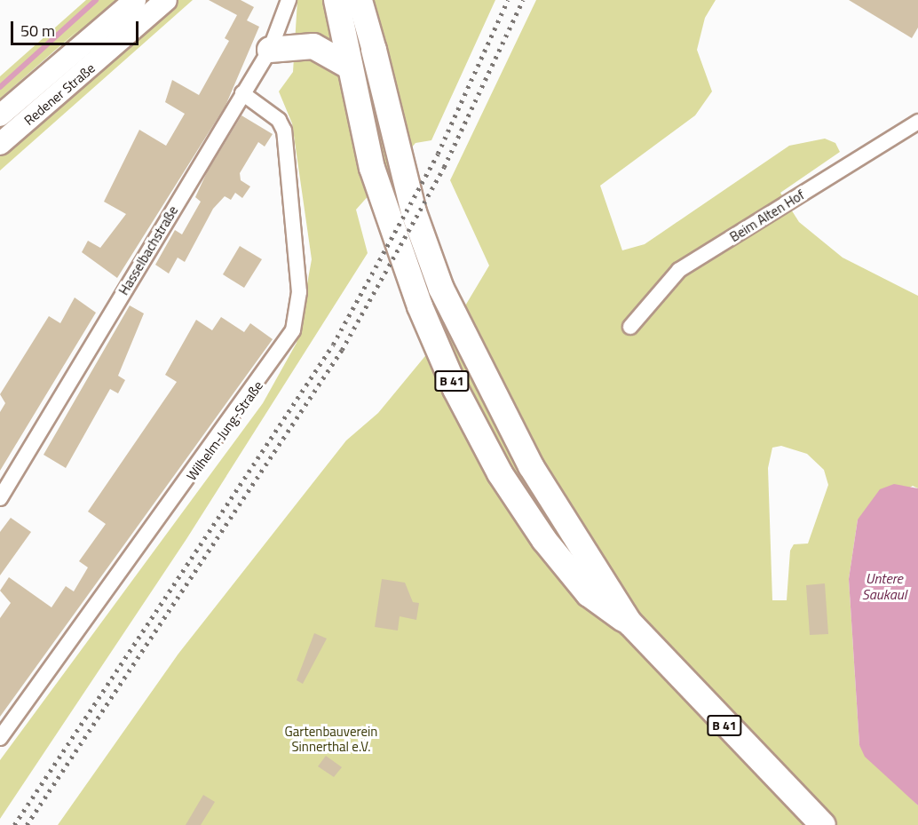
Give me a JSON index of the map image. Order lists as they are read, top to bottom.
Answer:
{
  "streets": {
    "highway": ["B 41"],
    "main road": ["Redener Straße"],
    "street": ["Beim Alten Hof", "Hasselbachstraße", "Wilhelm-Jung-Straße"]
  },
  "crossings": [
    ["Hasselbachstraße", "Wilhelm-Jung-Straße"]
  ],
  "water": ["Untere Saukaul"],
  "parks": ["Gartenbauverein Sinnerthal e.V."],
  "scale_bar": "50 m"
}
